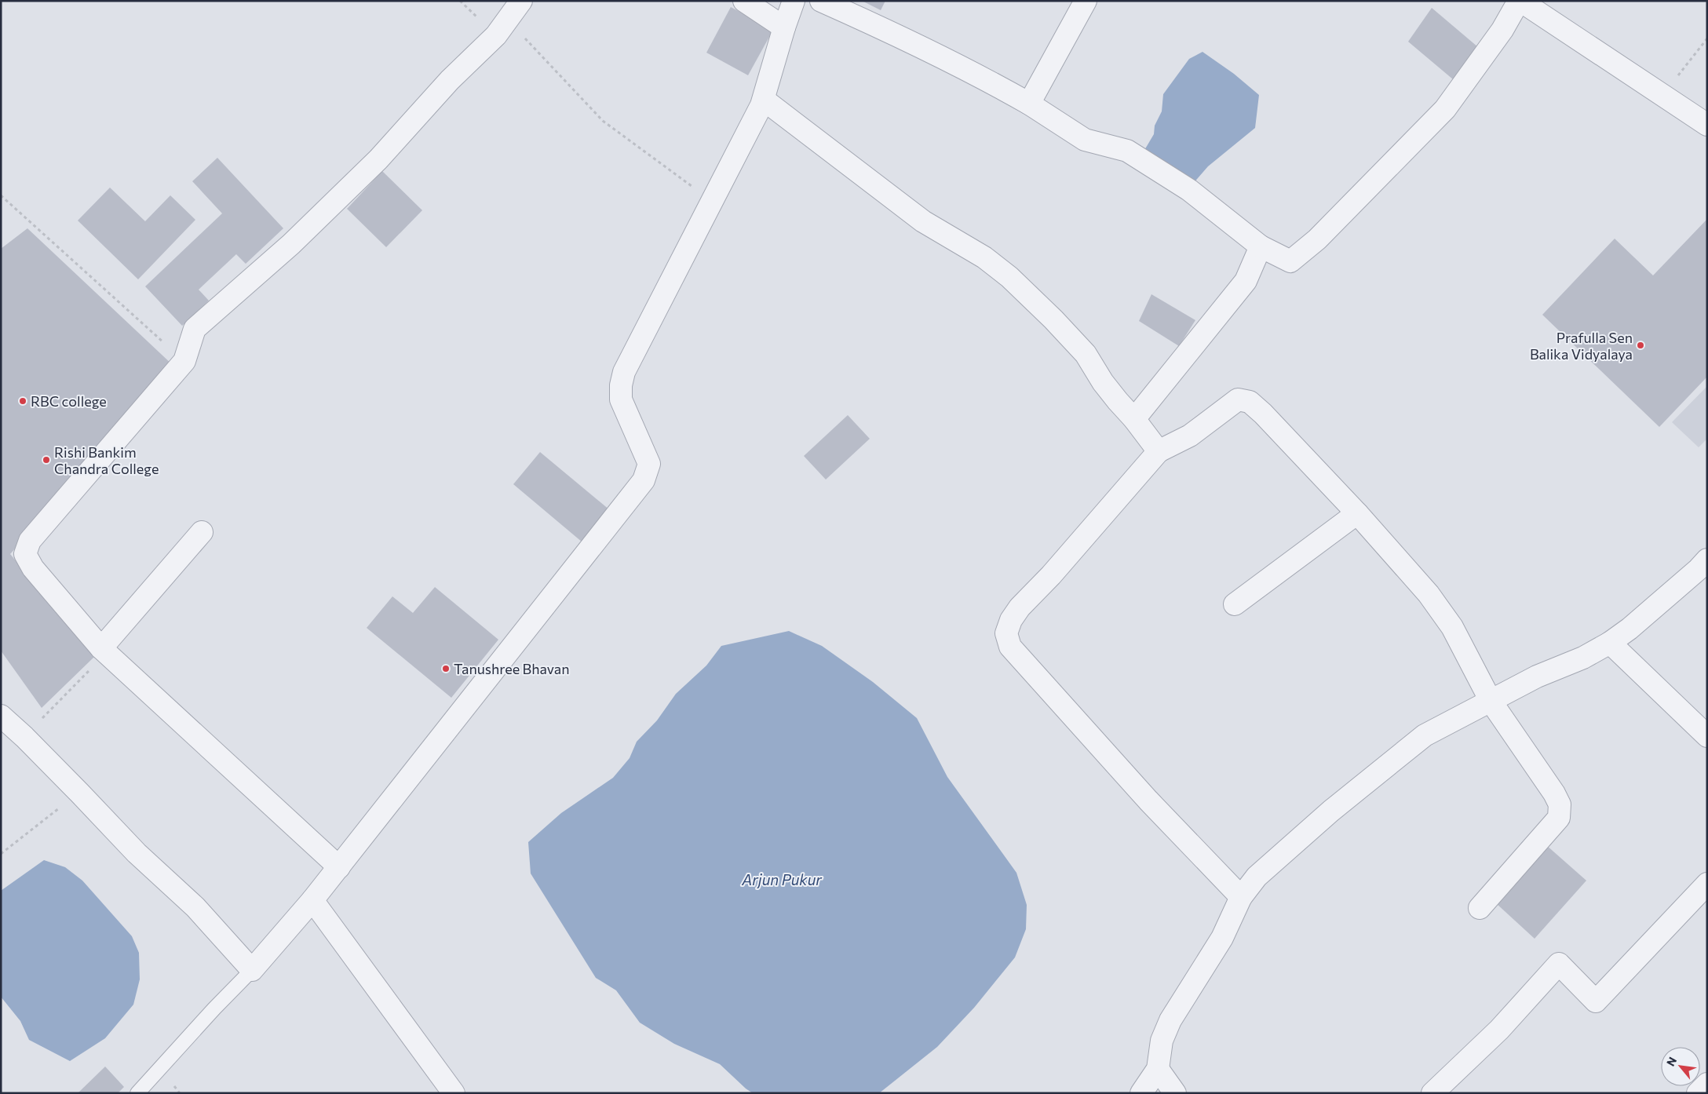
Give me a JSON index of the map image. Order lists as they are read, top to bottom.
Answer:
{
  "water": ["Arjun Pukur"],
  "places": [
    "Prafulla Sen Balika Vidyalaya",
    "RBC college",
    "Rishi Bankim Chandra College",
    "Tanushree Bhavan"
  ],
  "north": "top left"
}
